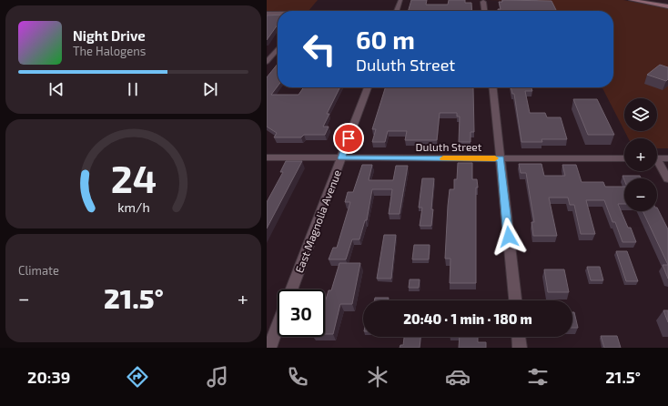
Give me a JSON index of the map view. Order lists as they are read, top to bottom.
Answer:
{
  "streets": {
    "street": ["Duluth Street", "East Magnolia Avenue"]
  },
  "crossings": [
    ["Duluth Street", "East Magnolia Avenue"]
  ],
  "page": {
    "turn": ["60 m", "Duluth Street"],
    "song": ["Night Drive", "The Halogens"],
    "map_buttons": ["+", "−"],
    "tile": "Climate",
    "heat": ["−", "21.5°", "+"],
    "limit": "30",
    "trip": "20:40 · 1 min · 180 m",
    "tabs": ["20:39", "21.5°"],
    "gauge": ["24", "km/h"]
  }
}
